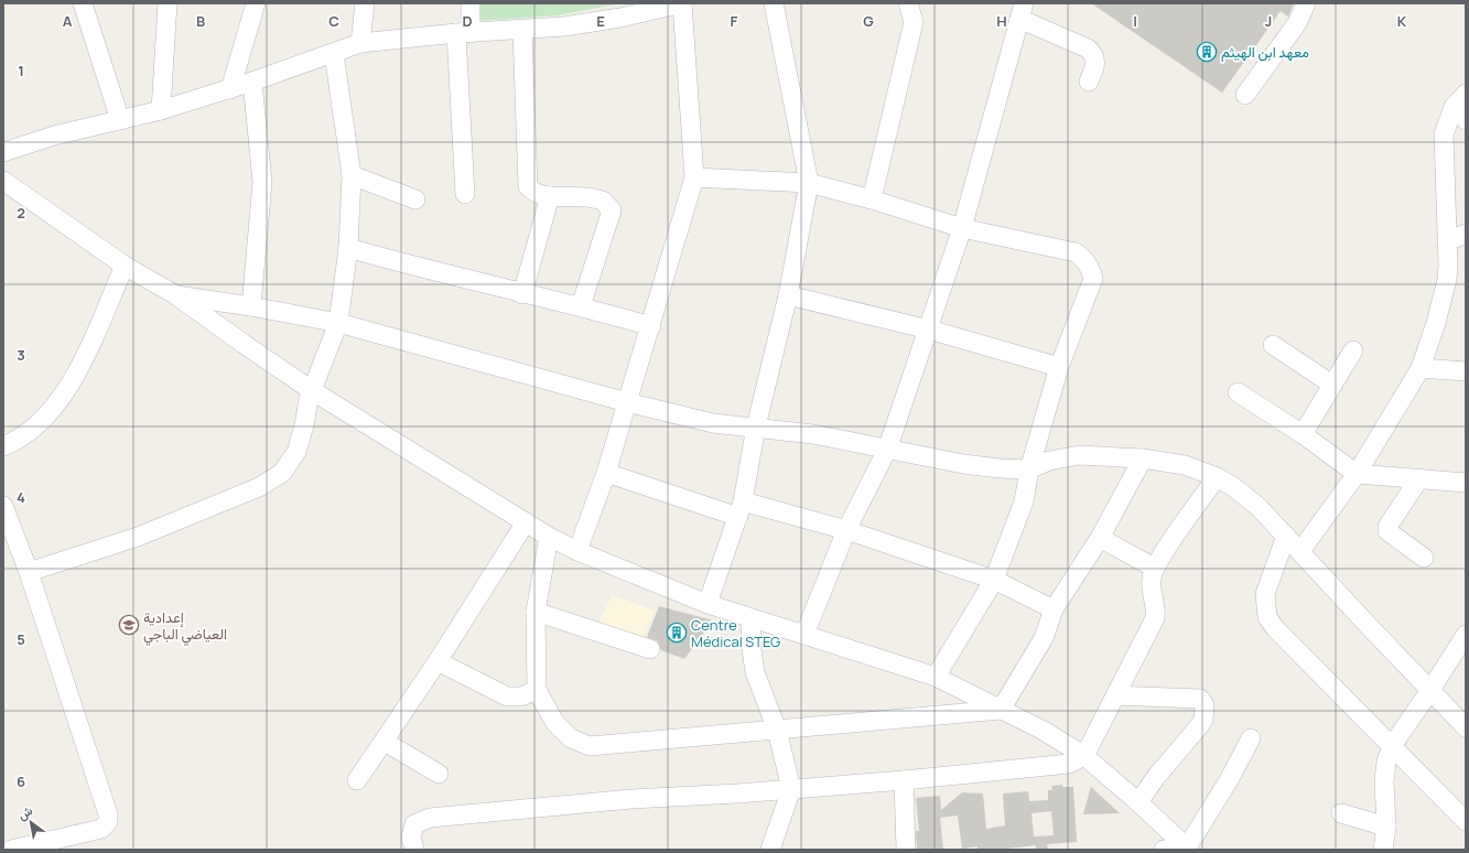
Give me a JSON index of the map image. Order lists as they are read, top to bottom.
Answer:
{
  "places": {
    "building": ["معهد ابن الهيثم", "Centre Médical STEG"],
    "school or university": ["إعدادية العياضي الباجي"]
  },
  "north": "top left",
  "grid": {
    "columns": [
      "A",
      "B",
      "C",
      "D",
      "E",
      "F",
      "G",
      "H",
      "I",
      "J",
      "K"
    ],
    "rows": [
      "1",
      "2",
      "3",
      "4",
      "5",
      "6"
    ]
  }
}
